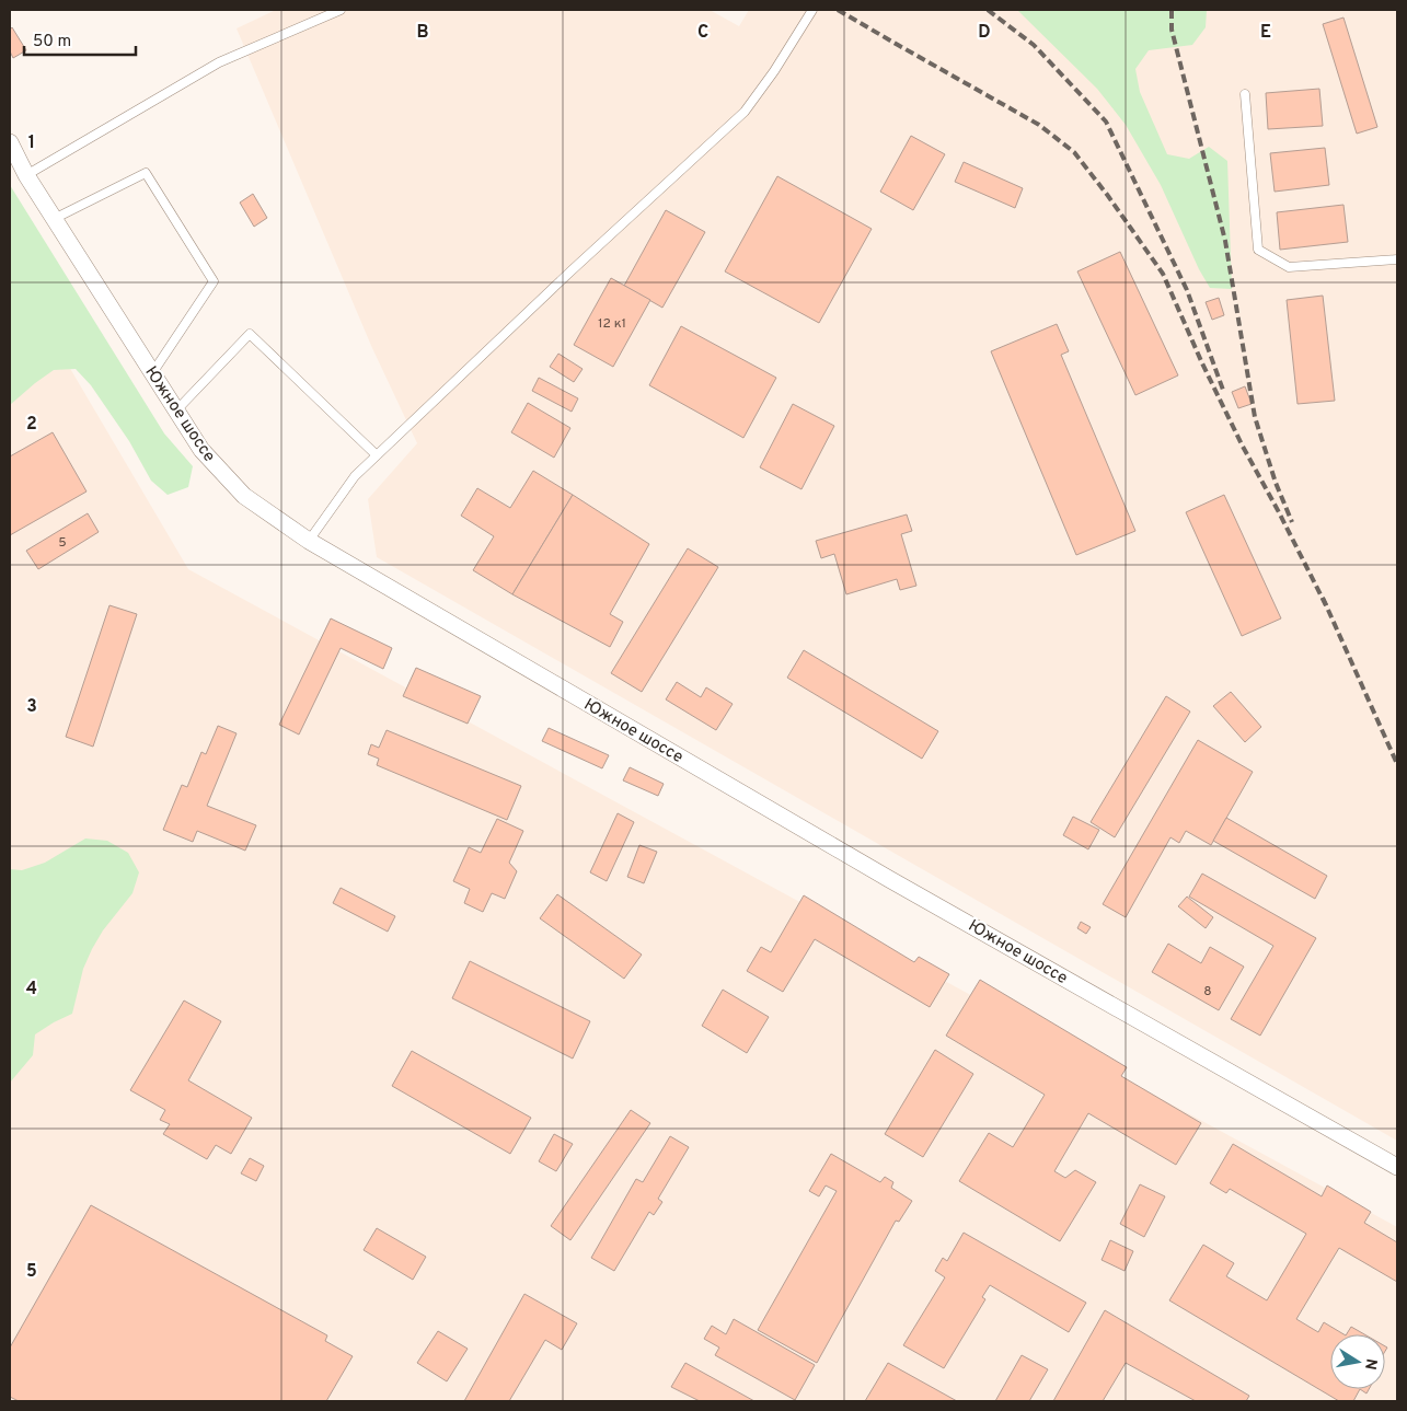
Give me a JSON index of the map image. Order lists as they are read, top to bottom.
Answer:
{
  "streets": {
    "street": ["Южное шоссе"]
  },
  "house_numbers": ["12 к1", "5", "8"],
  "scale_bar": "50 m",
  "north": "right",
  "grid": {
    "columns": [
      "B",
      "C",
      "D",
      "E"
    ],
    "rows": [
      "1",
      "2",
      "3",
      "4",
      "5"
    ]
  }
}
